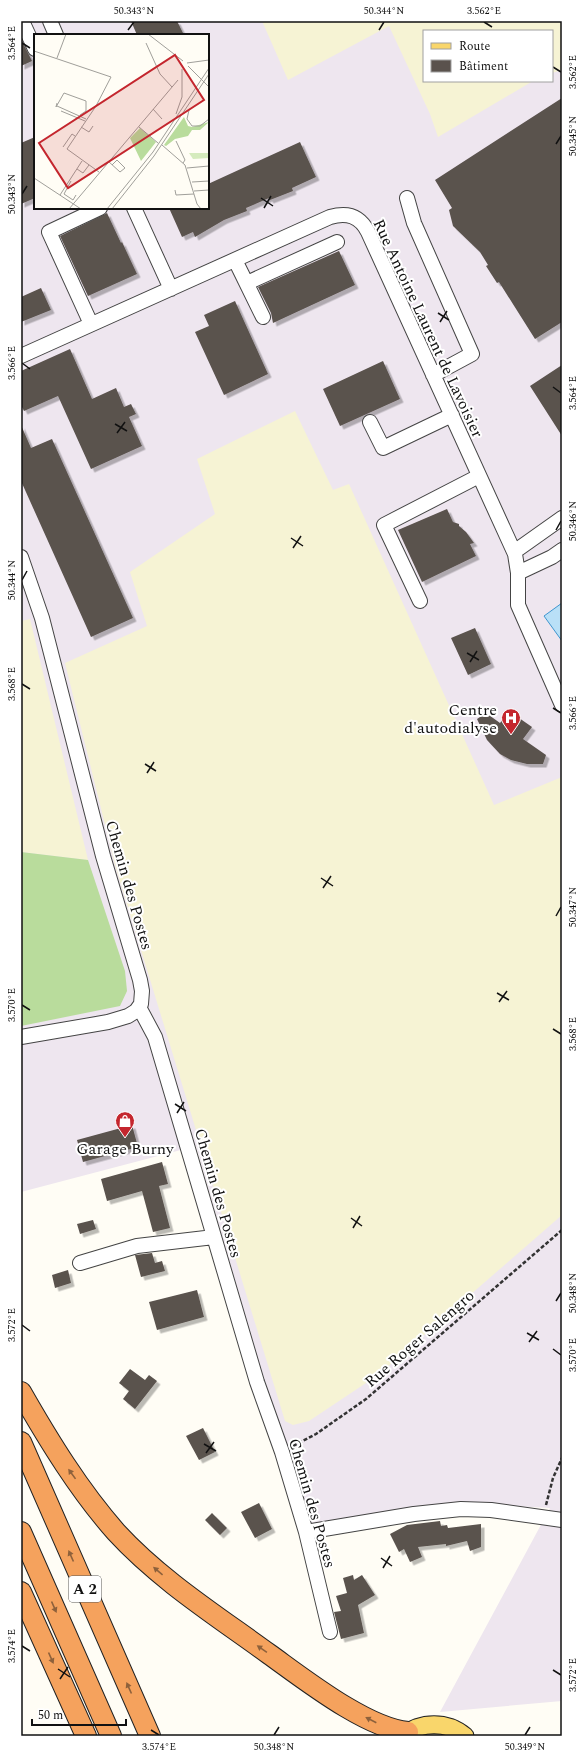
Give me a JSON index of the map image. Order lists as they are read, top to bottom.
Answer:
{
  "streets": {
    "highway": ["A 2"],
    "street": ["Rue Antoine Laurent de Lavoisier", "Chemin des Postes"],
    "path": ["Rue Roger Salengro"]
  },
  "crossings": [
    ["Chemin des Postes", "Rue Roger Salengro"]
  ],
  "places": {
    "hospital": ["Centre d'autodialyse"],
    "shop": ["Garage Burny"]
  },
  "legend": ["Route", "Bâtiment"],
  "scale_bar": "50 m",
  "coordinates": [
    "50.343°N",
    "50.344°N",
    "3.562°E",
    "3.564°E",
    "50.345°N",
    "3.566°E",
    "50.346°N",
    "3.568°E",
    "50.347°N",
    "3.570°E",
    "50.348°N",
    "3.572°E",
    "3.574°E",
    "50.349°N"
  ]
}
